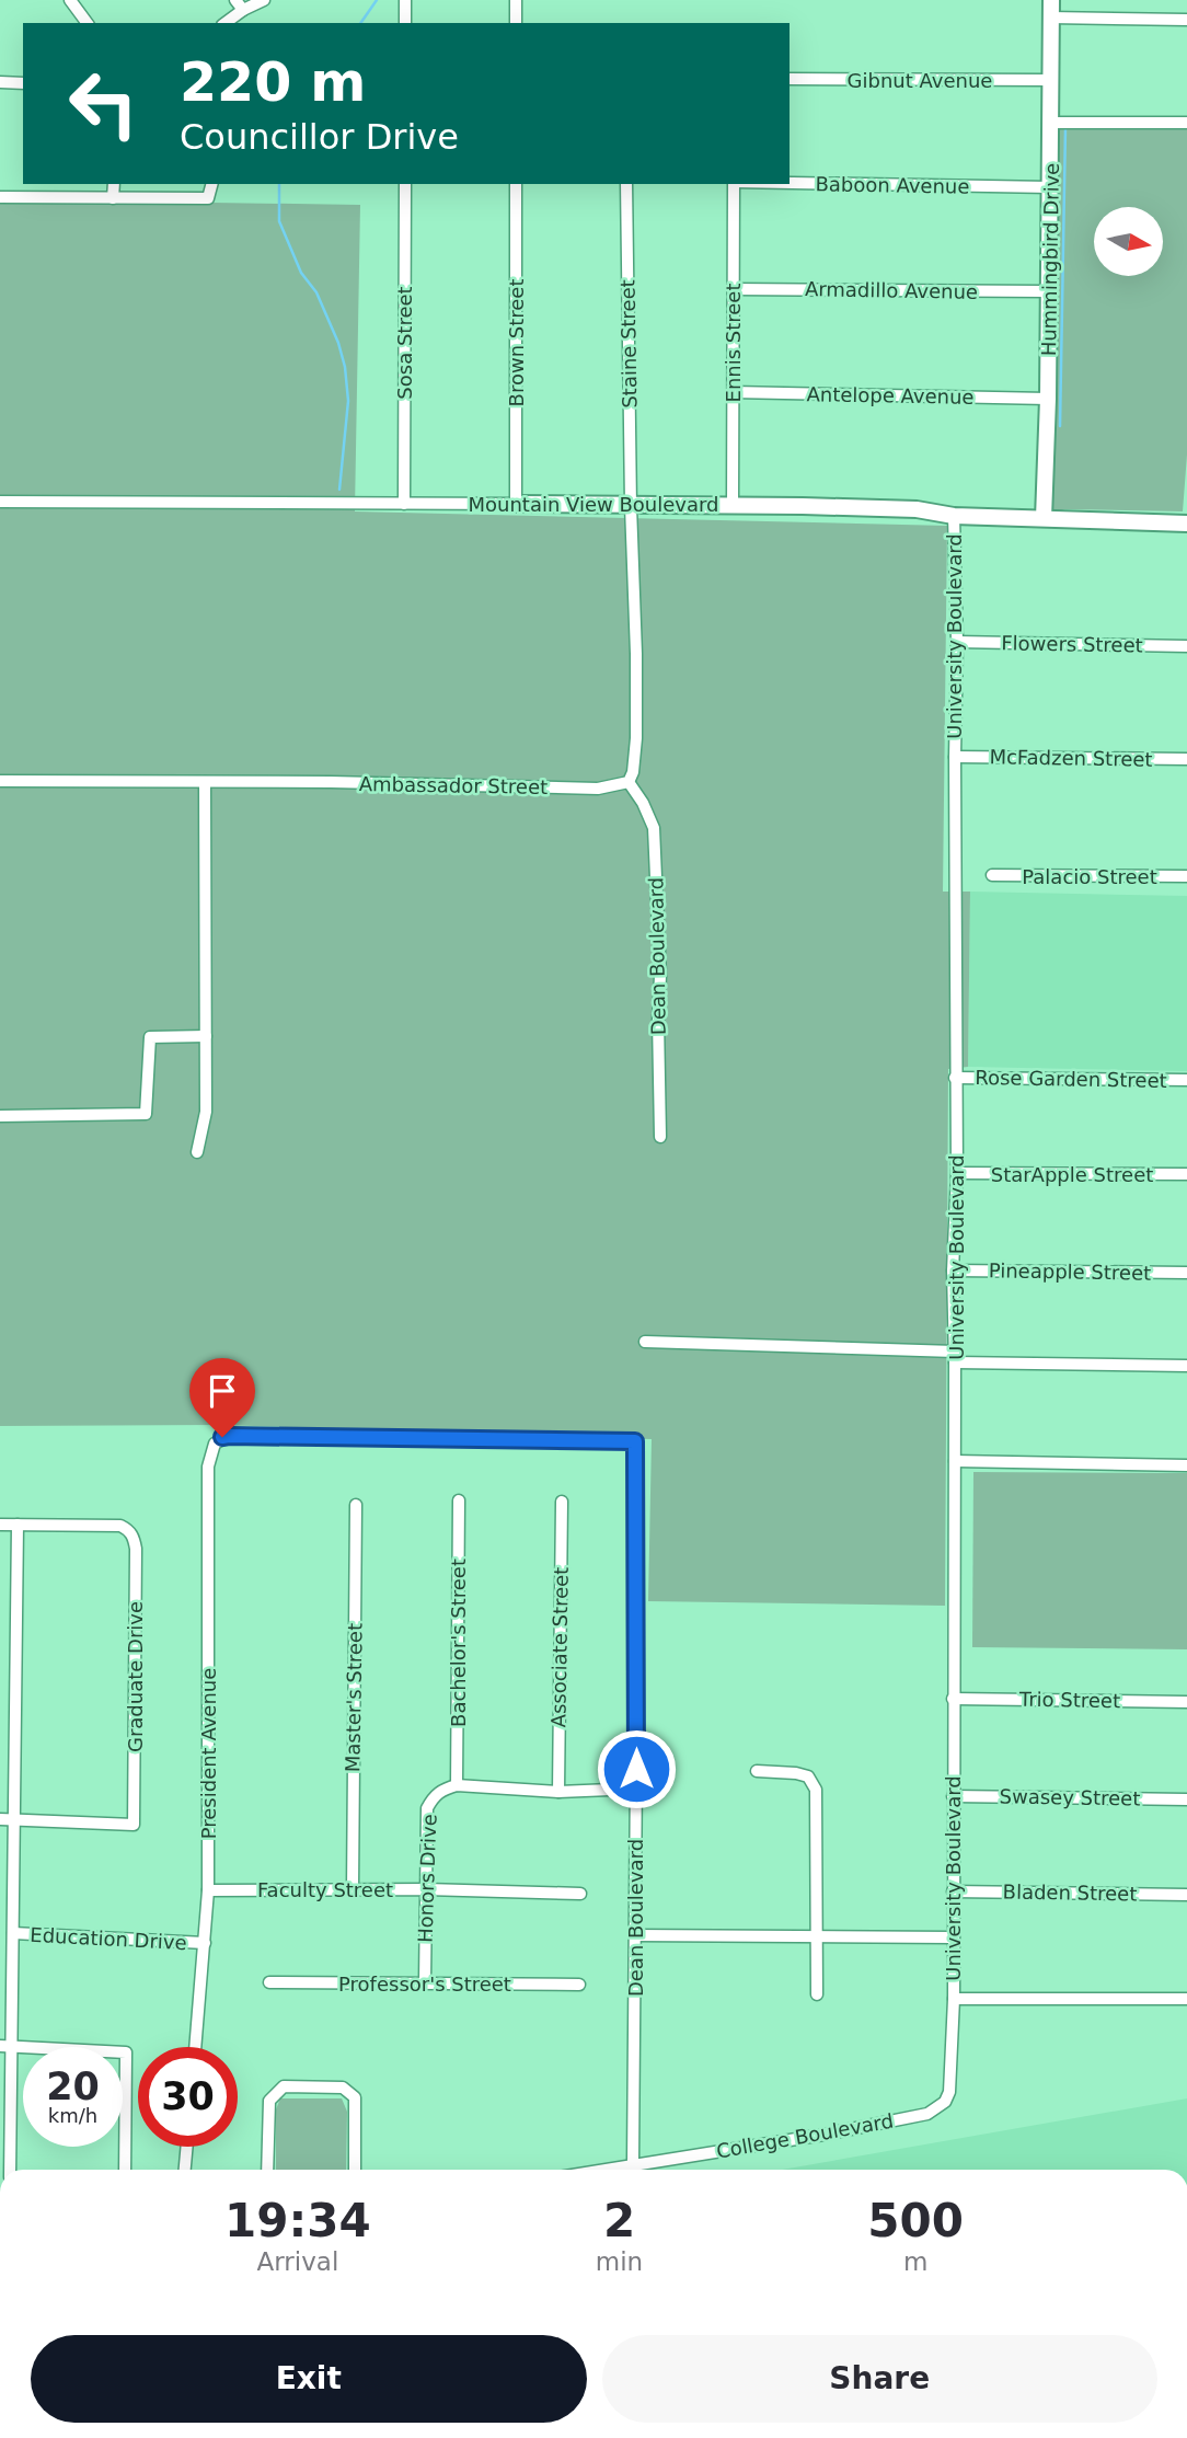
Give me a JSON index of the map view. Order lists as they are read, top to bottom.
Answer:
{
  "streets": {
    "street": [
      "Gibnut Avenue",
      "Baboon Avenue",
      "Hummingbird Drive",
      "Armadillo Avenue",
      "Sosa Street",
      "Brown Street",
      "Ennis Street",
      "Staine Street",
      "Antelope Avenue",
      "Mountain View Boulevard",
      "University Boulevard",
      "Flowers Street",
      "McFadzen Street",
      "Ambassador Street",
      "Palacio Street",
      "Dean Boulevard",
      "Rose Garden Street",
      "StarApple Street",
      "Pineapple Street",
      "Bachelor's Street",
      "Associate Street",
      "Graduate Drive",
      "Master's Street",
      "Trio Street",
      "President Avenue",
      "Swasey Street",
      "Honors Drive",
      "Faculty Street",
      "Bladen Street",
      "Education Drive",
      "Professor's Street",
      "College Boulevard"
    ]
  },
  "crossings": [
    ["Gibnut Avenue", "Hummingbird Drive"],
    ["Baboon Avenue", "Hummingbird Drive"],
    ["Hummingbird Drive", "Armadillo Avenue"],
    ["Hummingbird Drive", "Antelope Avenue"],
    ["Hummingbird Drive", "Mountain View Boulevard"],
    ["Armadillo Avenue", "Ennis Street"],
    ["Sosa Street", "Mountain View Boulevard"],
    ["Brown Street", "Mountain View Boulevard"],
    ["Ennis Street", "Antelope Avenue"],
    ["Ennis Street", "Mountain View Boulevard"],
    ["Staine Street", "Mountain View Boulevard"],
    ["Mountain View Boulevard", "University Boulevard"],
    ["University Boulevard", "Flowers Street"],
    ["University Boulevard", "McFadzen Street"],
    ["University Boulevard", "Rose Garden Street"],
    ["University Boulevard", "StarApple Street"],
    ["University Boulevard", "Pineapple Street"],
    ["University Boulevard", "Trio Street"],
    ["University Boulevard", "Swasey Street"],
    ["University Boulevard", "Bladen Street"],
    ["University Boulevard", "College Boulevard"],
    ["Ambassador Street", "Dean Boulevard"],
    ["Dean Boulevard", "President Avenue"],
    ["Dean Boulevard", "College Boulevard"],
    ["Bachelor's Street", "Honors Drive"],
    ["Master's Street", "Faculty Street"],
    ["President Avenue", "Faculty Street"],
    ["President Avenue", "Education Drive"],
    ["Honors Drive", "Faculty Street"],
    ["Honors Drive", "Professor's Street"]
  ],
  "north": "right",
  "page": {
    "turn": ["220 m", "Councillor Drive"],
    "speed": "20 km/h",
    "limit": "30",
    "eta": [
      "19:34",
      "Arrival",
      "2",
      "min",
      "500",
      "m"
    ],
    "buttons": ["Exit", "Share"]
  }
}
